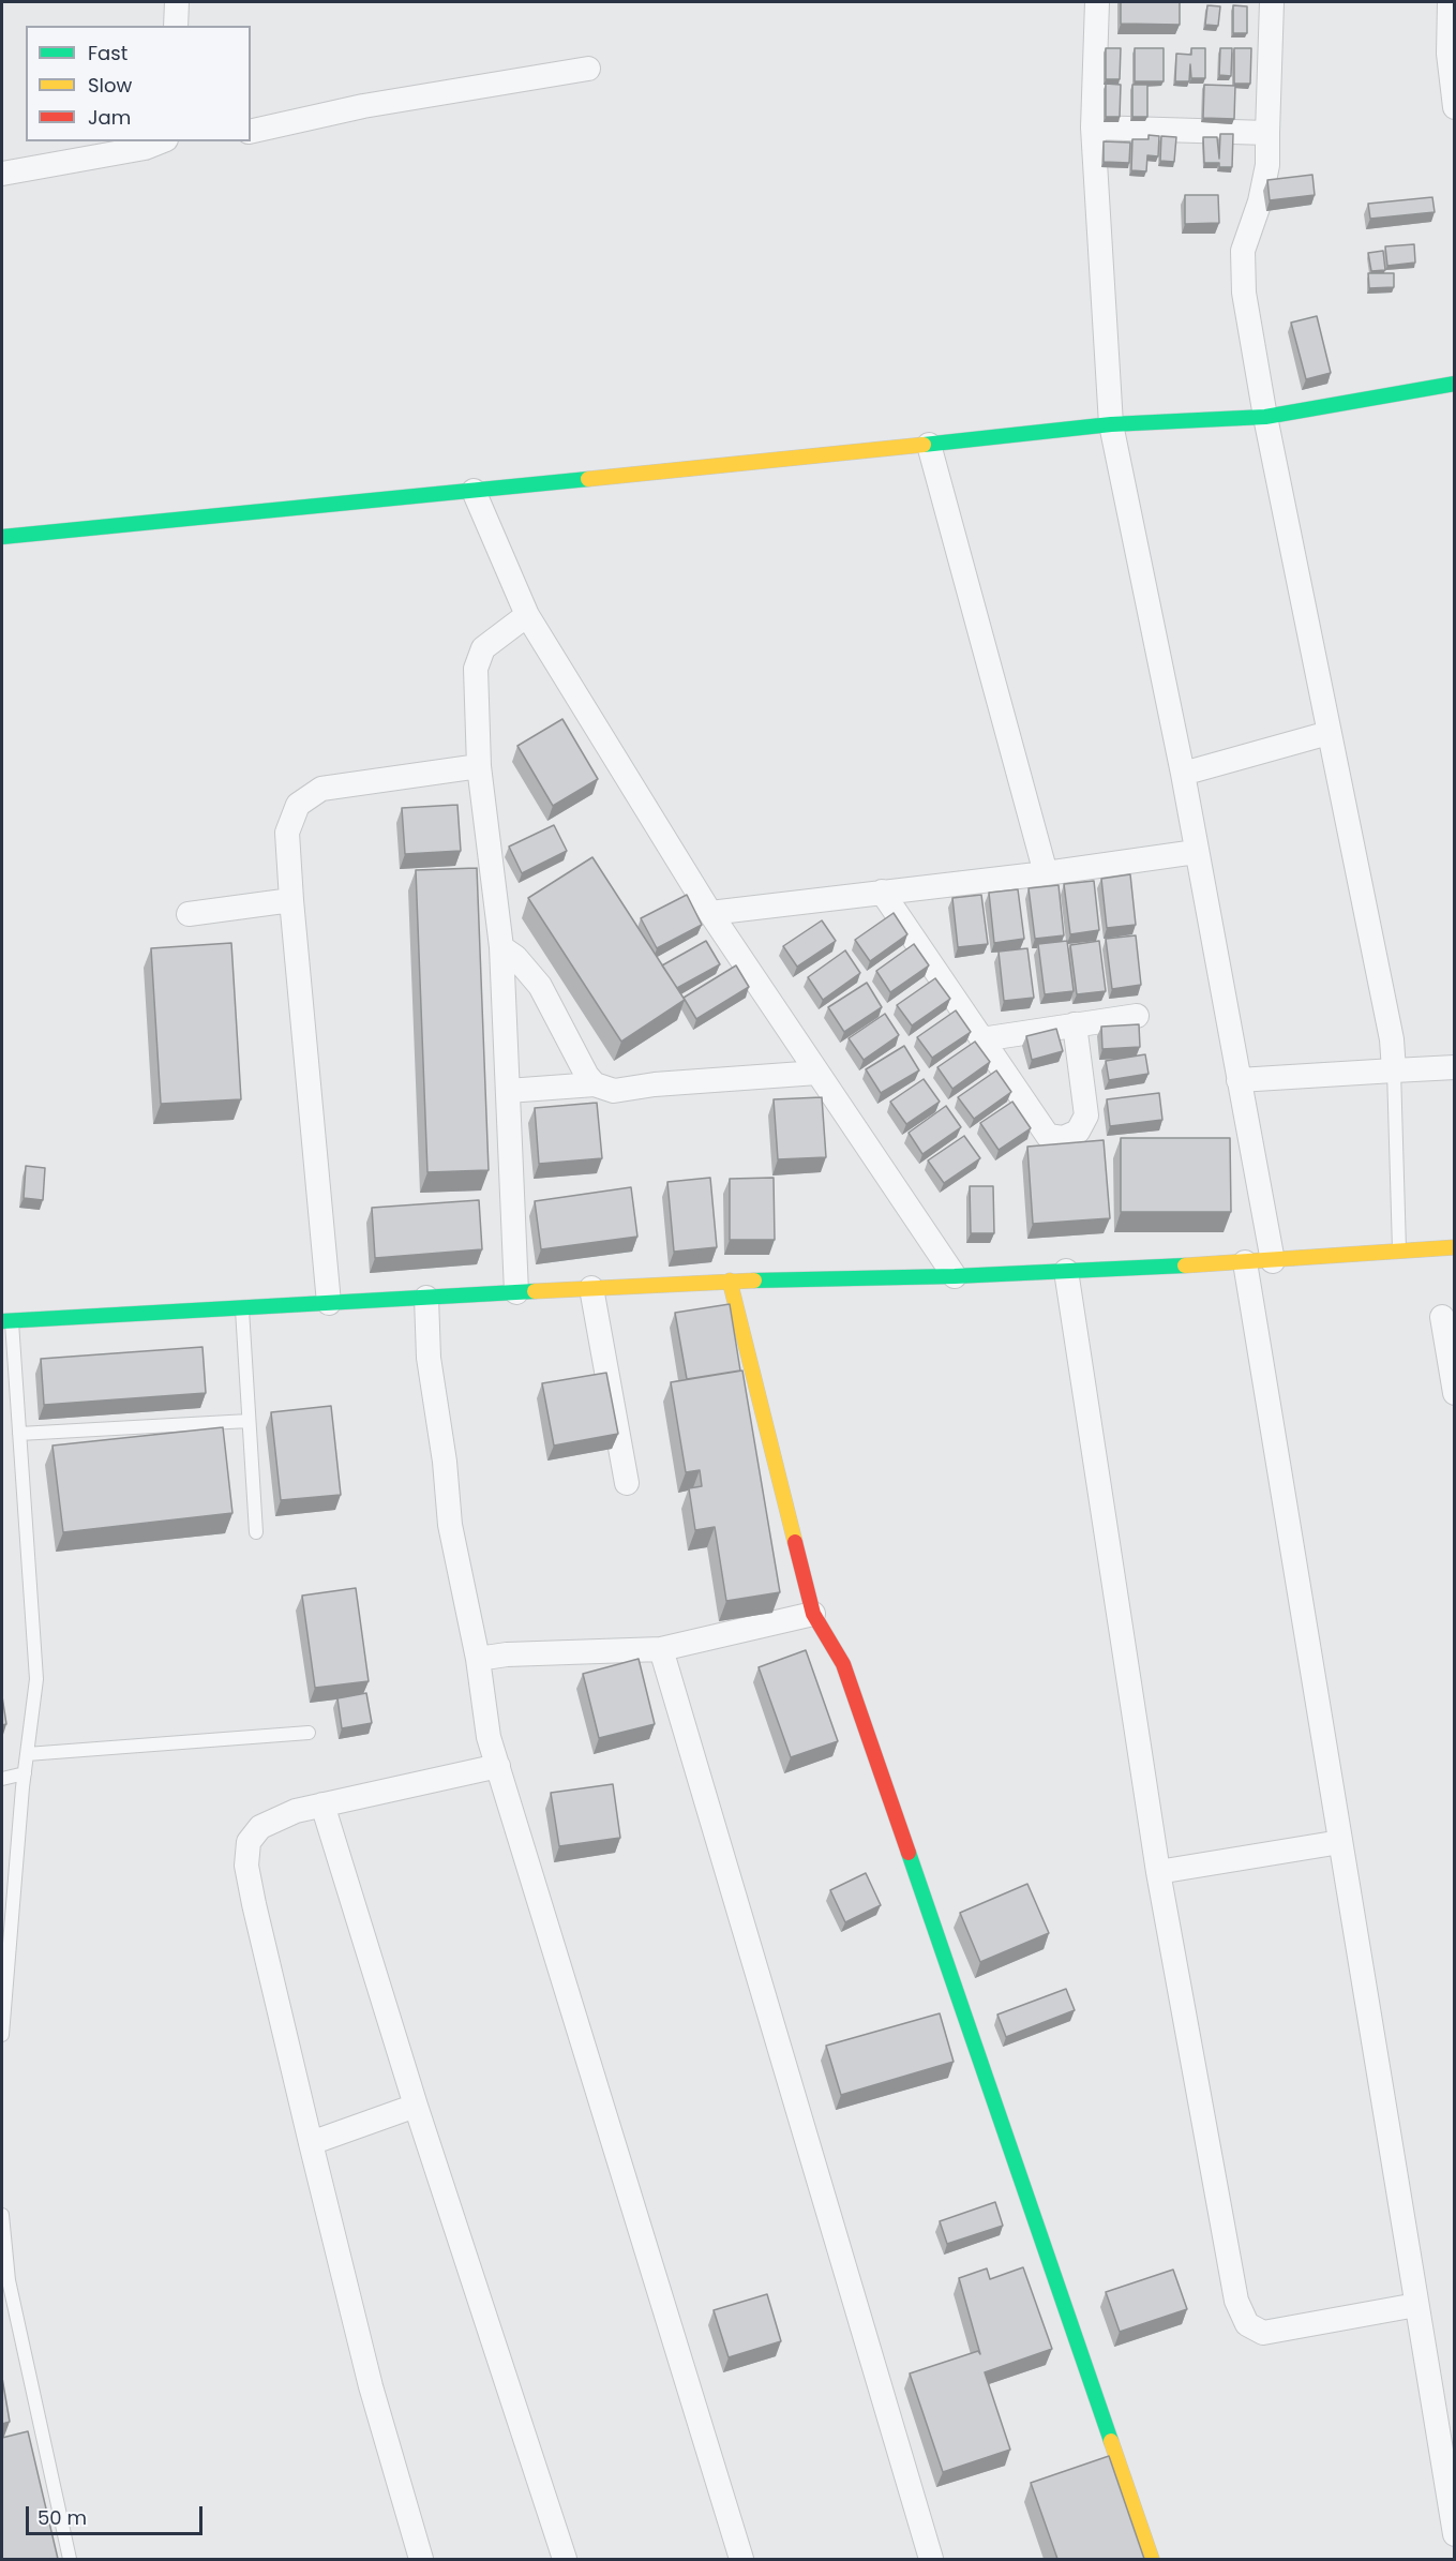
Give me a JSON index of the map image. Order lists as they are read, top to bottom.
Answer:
{
  "legend": ["Fast", "Slow", "Jam"],
  "scale_bar": "50 m"
}
